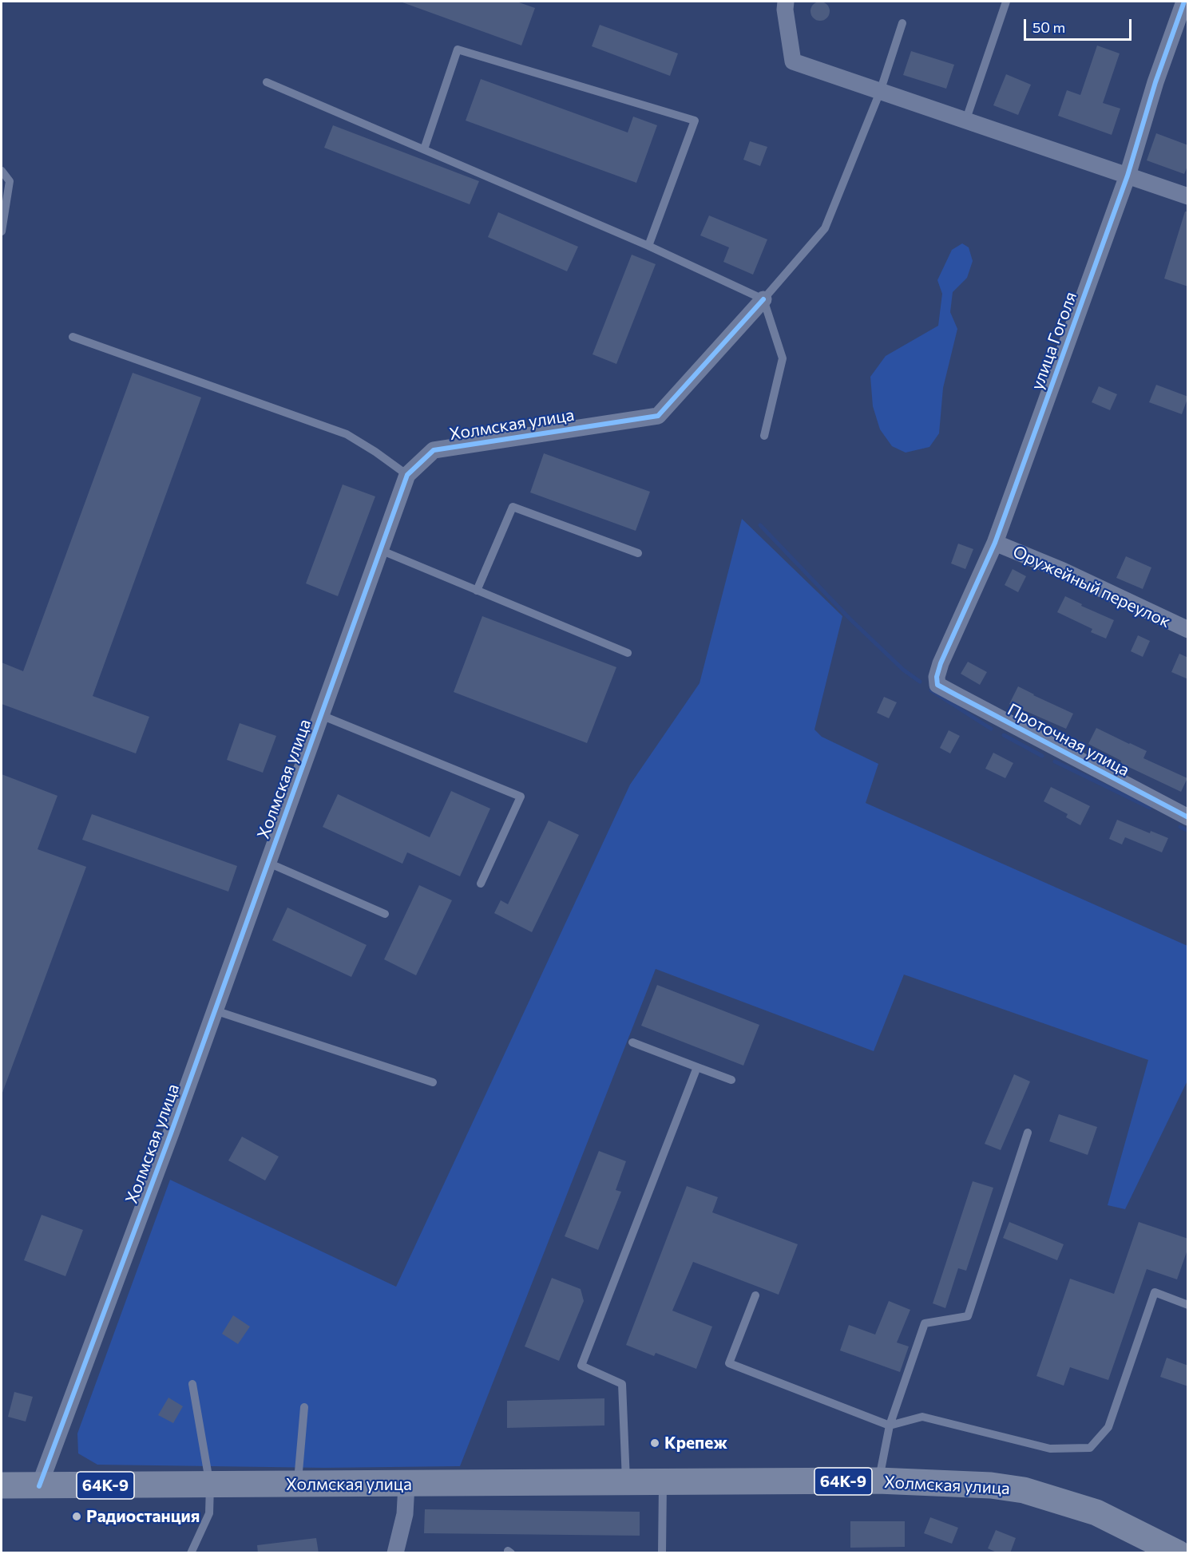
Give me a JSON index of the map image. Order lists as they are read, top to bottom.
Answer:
{
  "streets": {
    "main road": ["Холмская улица", "64К-9"],
    "street": ["улица Гоголя", "Оружейный переулок", "Проточная улица"]
  },
  "crossings": [
    ["улица Гоголя", "Оружейный переулок"],
    ["улица Гоголя", "Проточная улица"]
  ],
  "places": ["Крепеж", "Радиостанция"],
  "scale_bar": "50 m"
}
